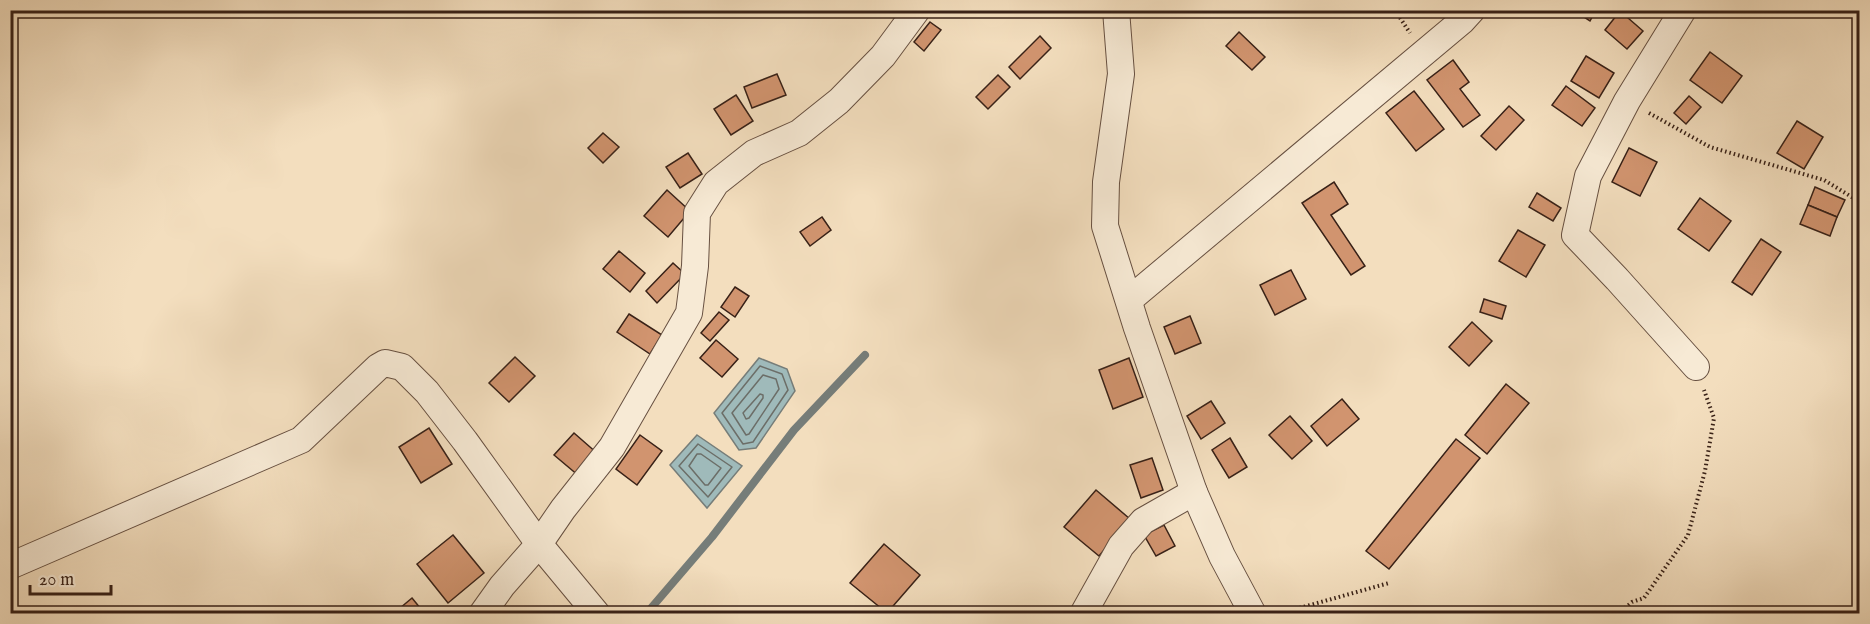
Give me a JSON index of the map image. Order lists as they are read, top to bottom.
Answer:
{
  "scale_bar": "20 m"
}
